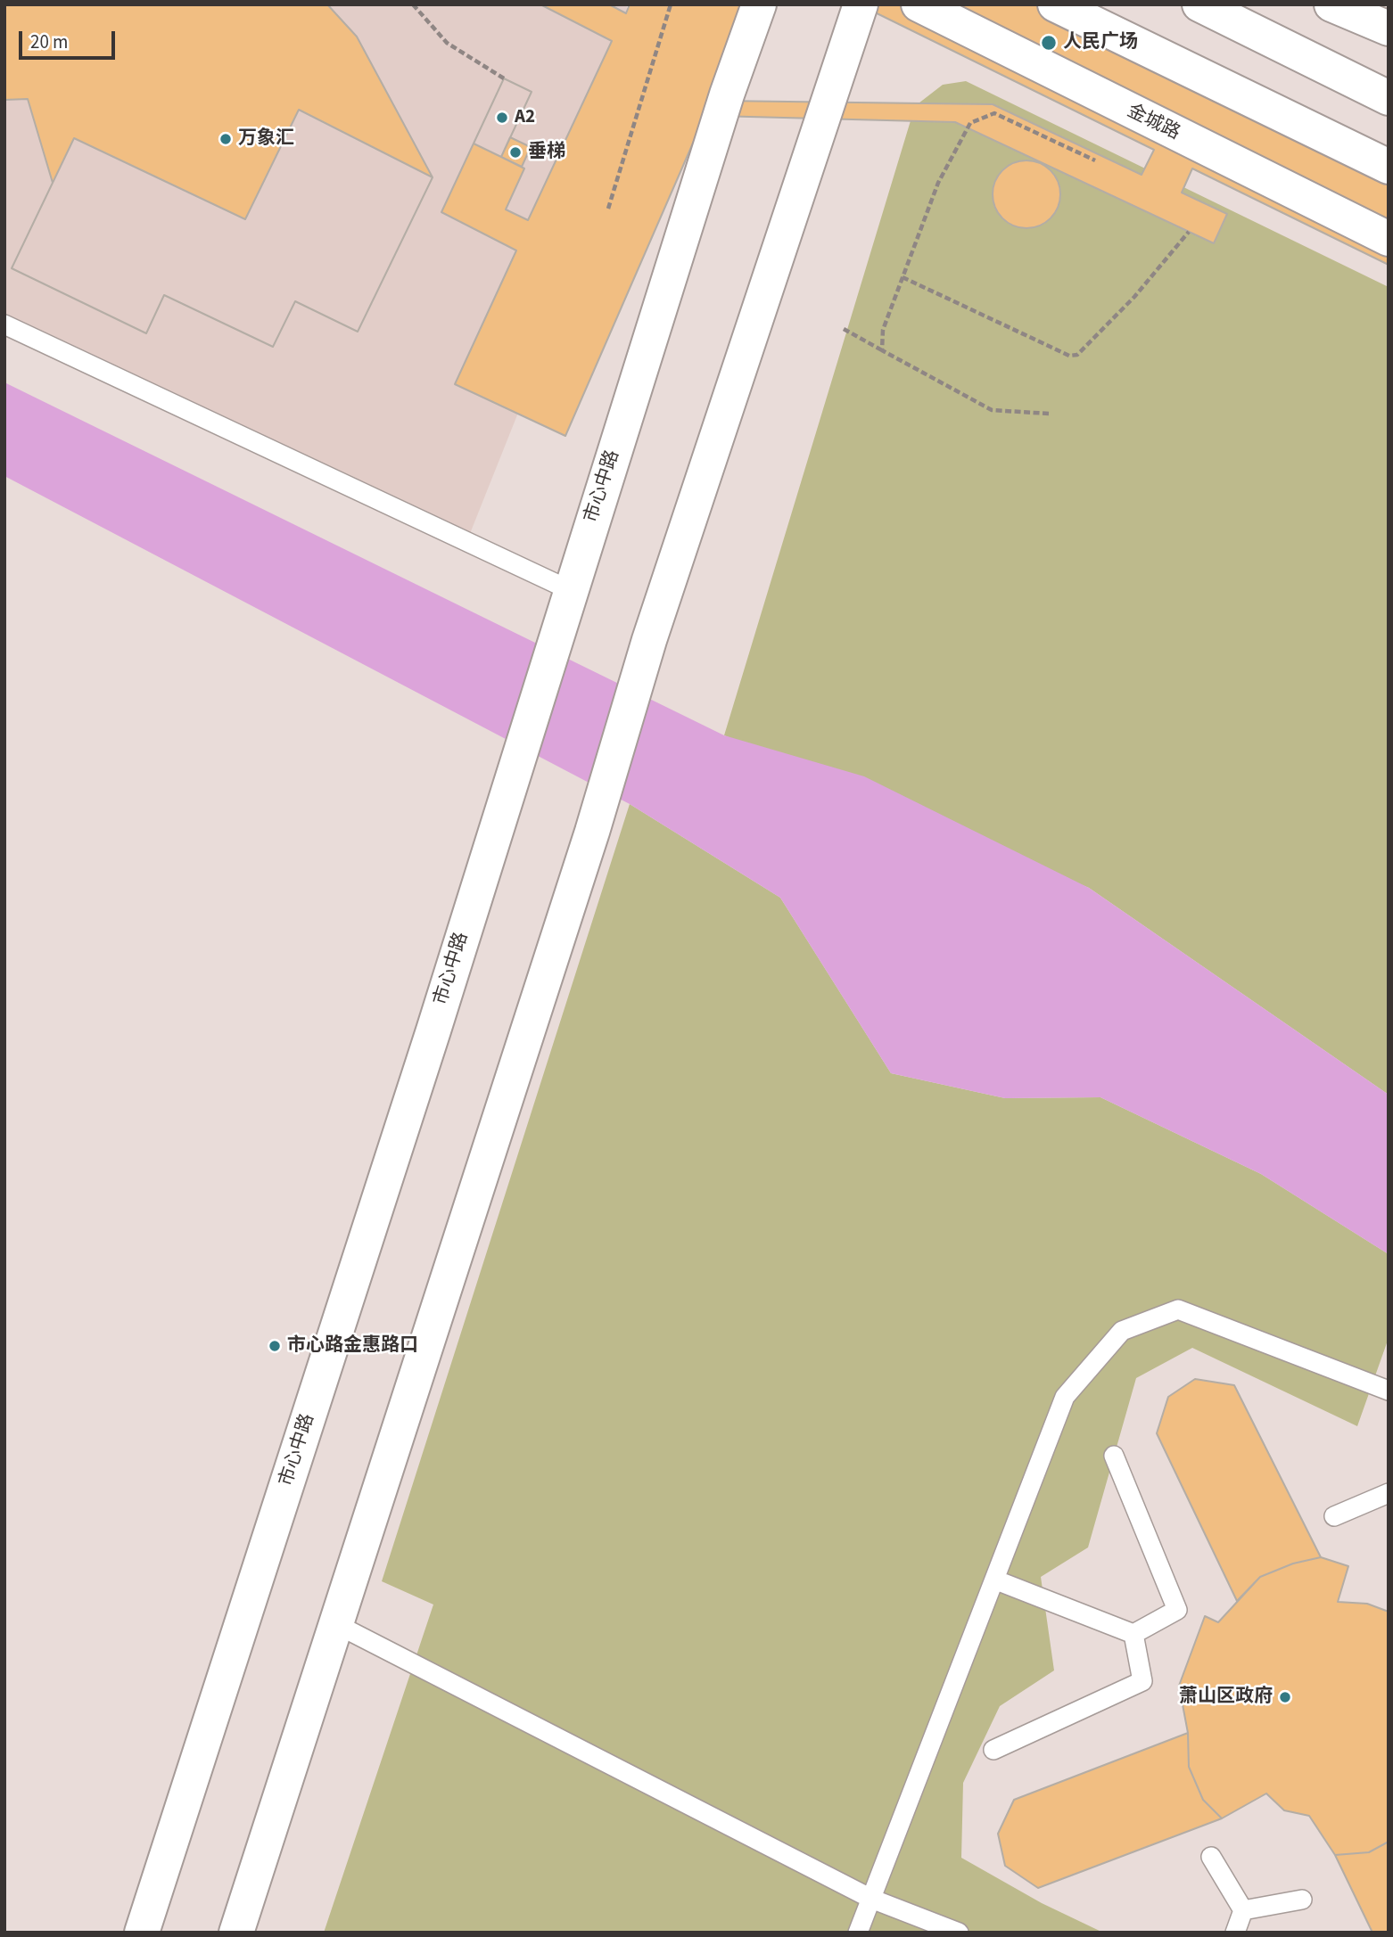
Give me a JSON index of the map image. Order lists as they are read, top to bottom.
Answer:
{
  "streets": {
    "main road": ["金城路", "市心中路"]
  },
  "places": [
    "人民广场",
    "A2",
    "万象汇",
    "垂梯",
    "市心路金惠路口",
    "萧山区政府"
  ],
  "scale_bar": "20 m"
}
